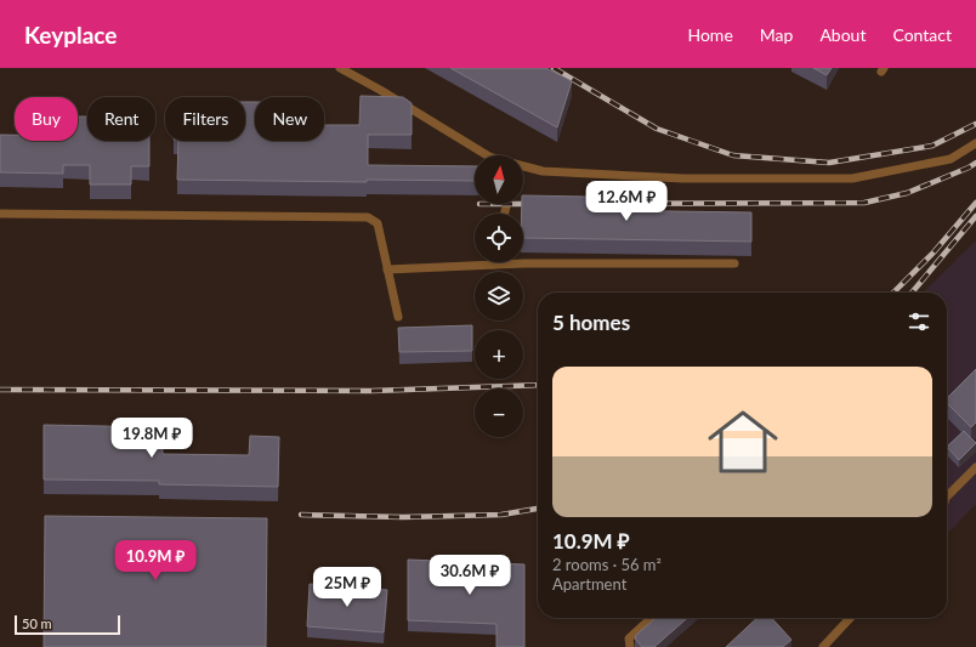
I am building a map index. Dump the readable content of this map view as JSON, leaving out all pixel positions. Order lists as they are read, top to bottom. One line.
{"scale_bar":"50 m","north":"top","page":{"header":"Keyplace","nav":["Home","Map","About","Contact"],"chip":["Buy","Rent","Filters","New"],"map_buttons":["+","−"],"price":["12.6M ₽","19.8M ₽","10.9M ₽","30.6M ₽","25M ₽"],"heading":"5 homes","list":[{"name":"10.9M ₽","note":"2 rooms · 56 m² · Apartment"}],"scale":"50 m"}}
